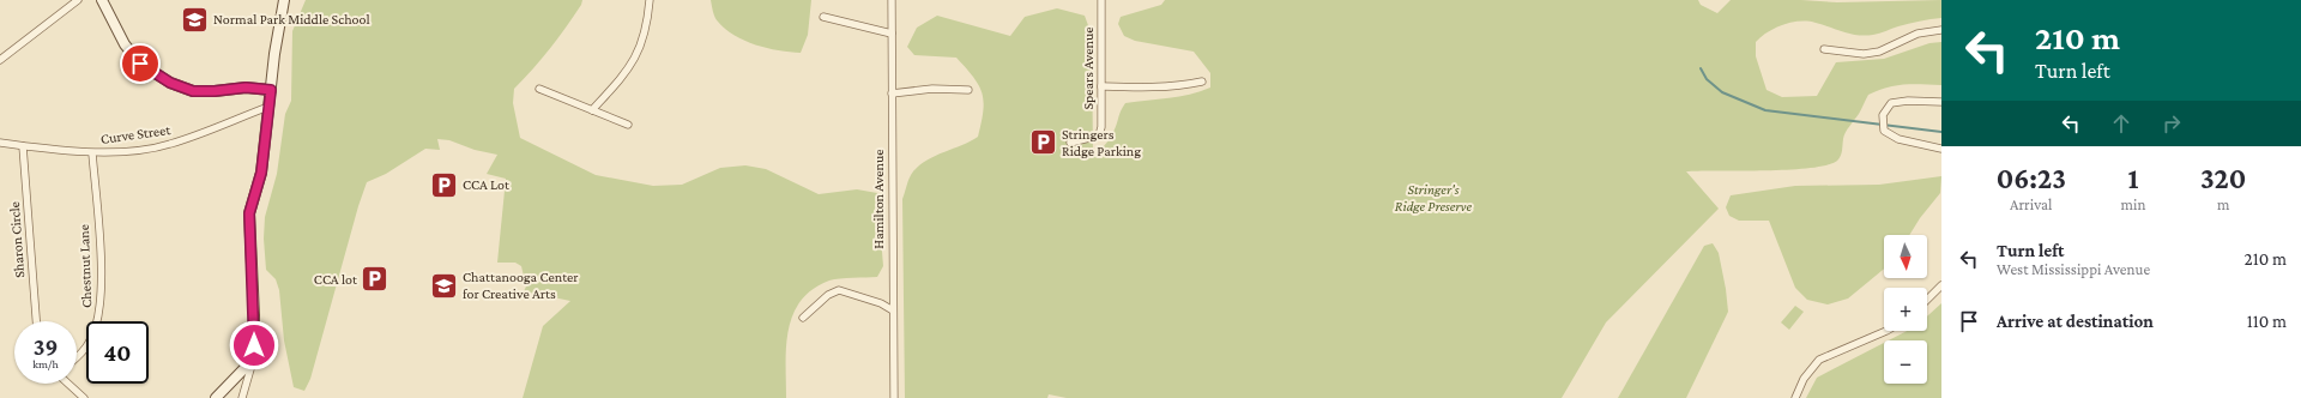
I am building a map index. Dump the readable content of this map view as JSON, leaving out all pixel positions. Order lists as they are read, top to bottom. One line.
{"streets":{"street":["Spears Avenue","Curve Street","Hamilton Avenue","Sharon Circle","Chestnut Lane"]},"crossings":[["Curve Street","Sharon Circle"],["Curve Street","Chestnut Lane"]],"parks":["Stringer's Ridge Preserve"],"places":{"school or university":["Normal Park Middle School","Chattanooga Center for Creative Arts"],"parking":["Stringers Ridge Parking","CCA Lot","CCA lot"]},"north":"bottom","page":{"turn":["210 m","Turn left"],"eta":["06:23","Arrival","1","min","320","m"],"list":[{"name":"Turn left","note":"West Mississippi Avenue","value":"210 m"},{"name":"Arrive at destination","value":"110 m"}],"map_buttons":["+","−"],"speed":"39 km/h","limit":"40"}}
